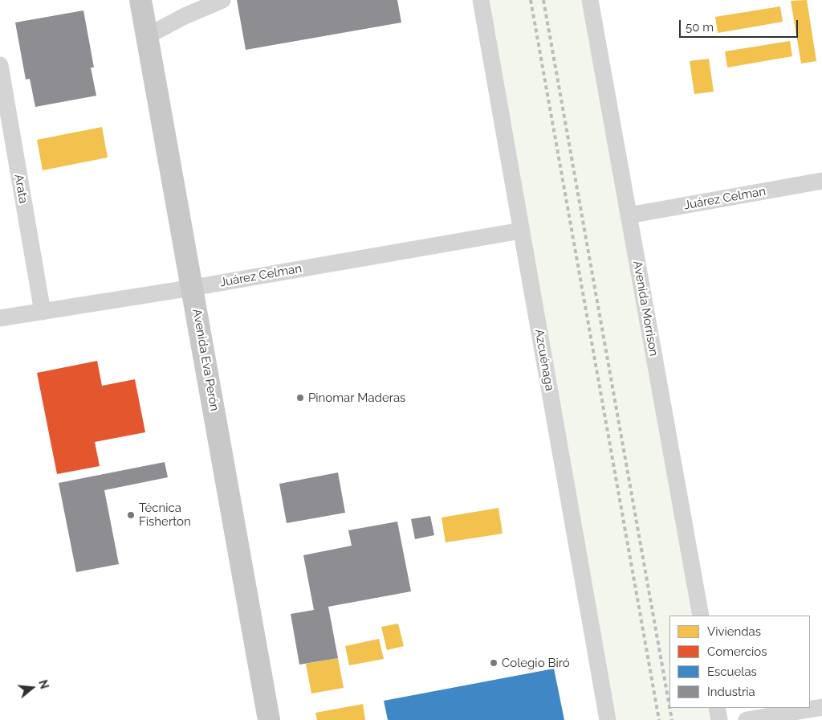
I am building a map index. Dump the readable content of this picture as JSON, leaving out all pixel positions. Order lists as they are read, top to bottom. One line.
{"streets":{"main road":["Avenida Eva Perón"],"street":["Arata","Juárez Celman","Avenida Morrison","Azcuénaga"]},"crossings":[["Arata","Juárez Celman"],["Juárez Celman","Avenida Morrison"],["Juárez Celman","Avenida Eva Perón"],["Juárez Celman","Azcuénaga"]],"places":["Pinomar Maderas","Técnica Fisherton","Colegio Biró"],"legend":["Viviendas","Comercios","Escuelas","Industria"],"scale_bar":"50 m","north":"right"}
